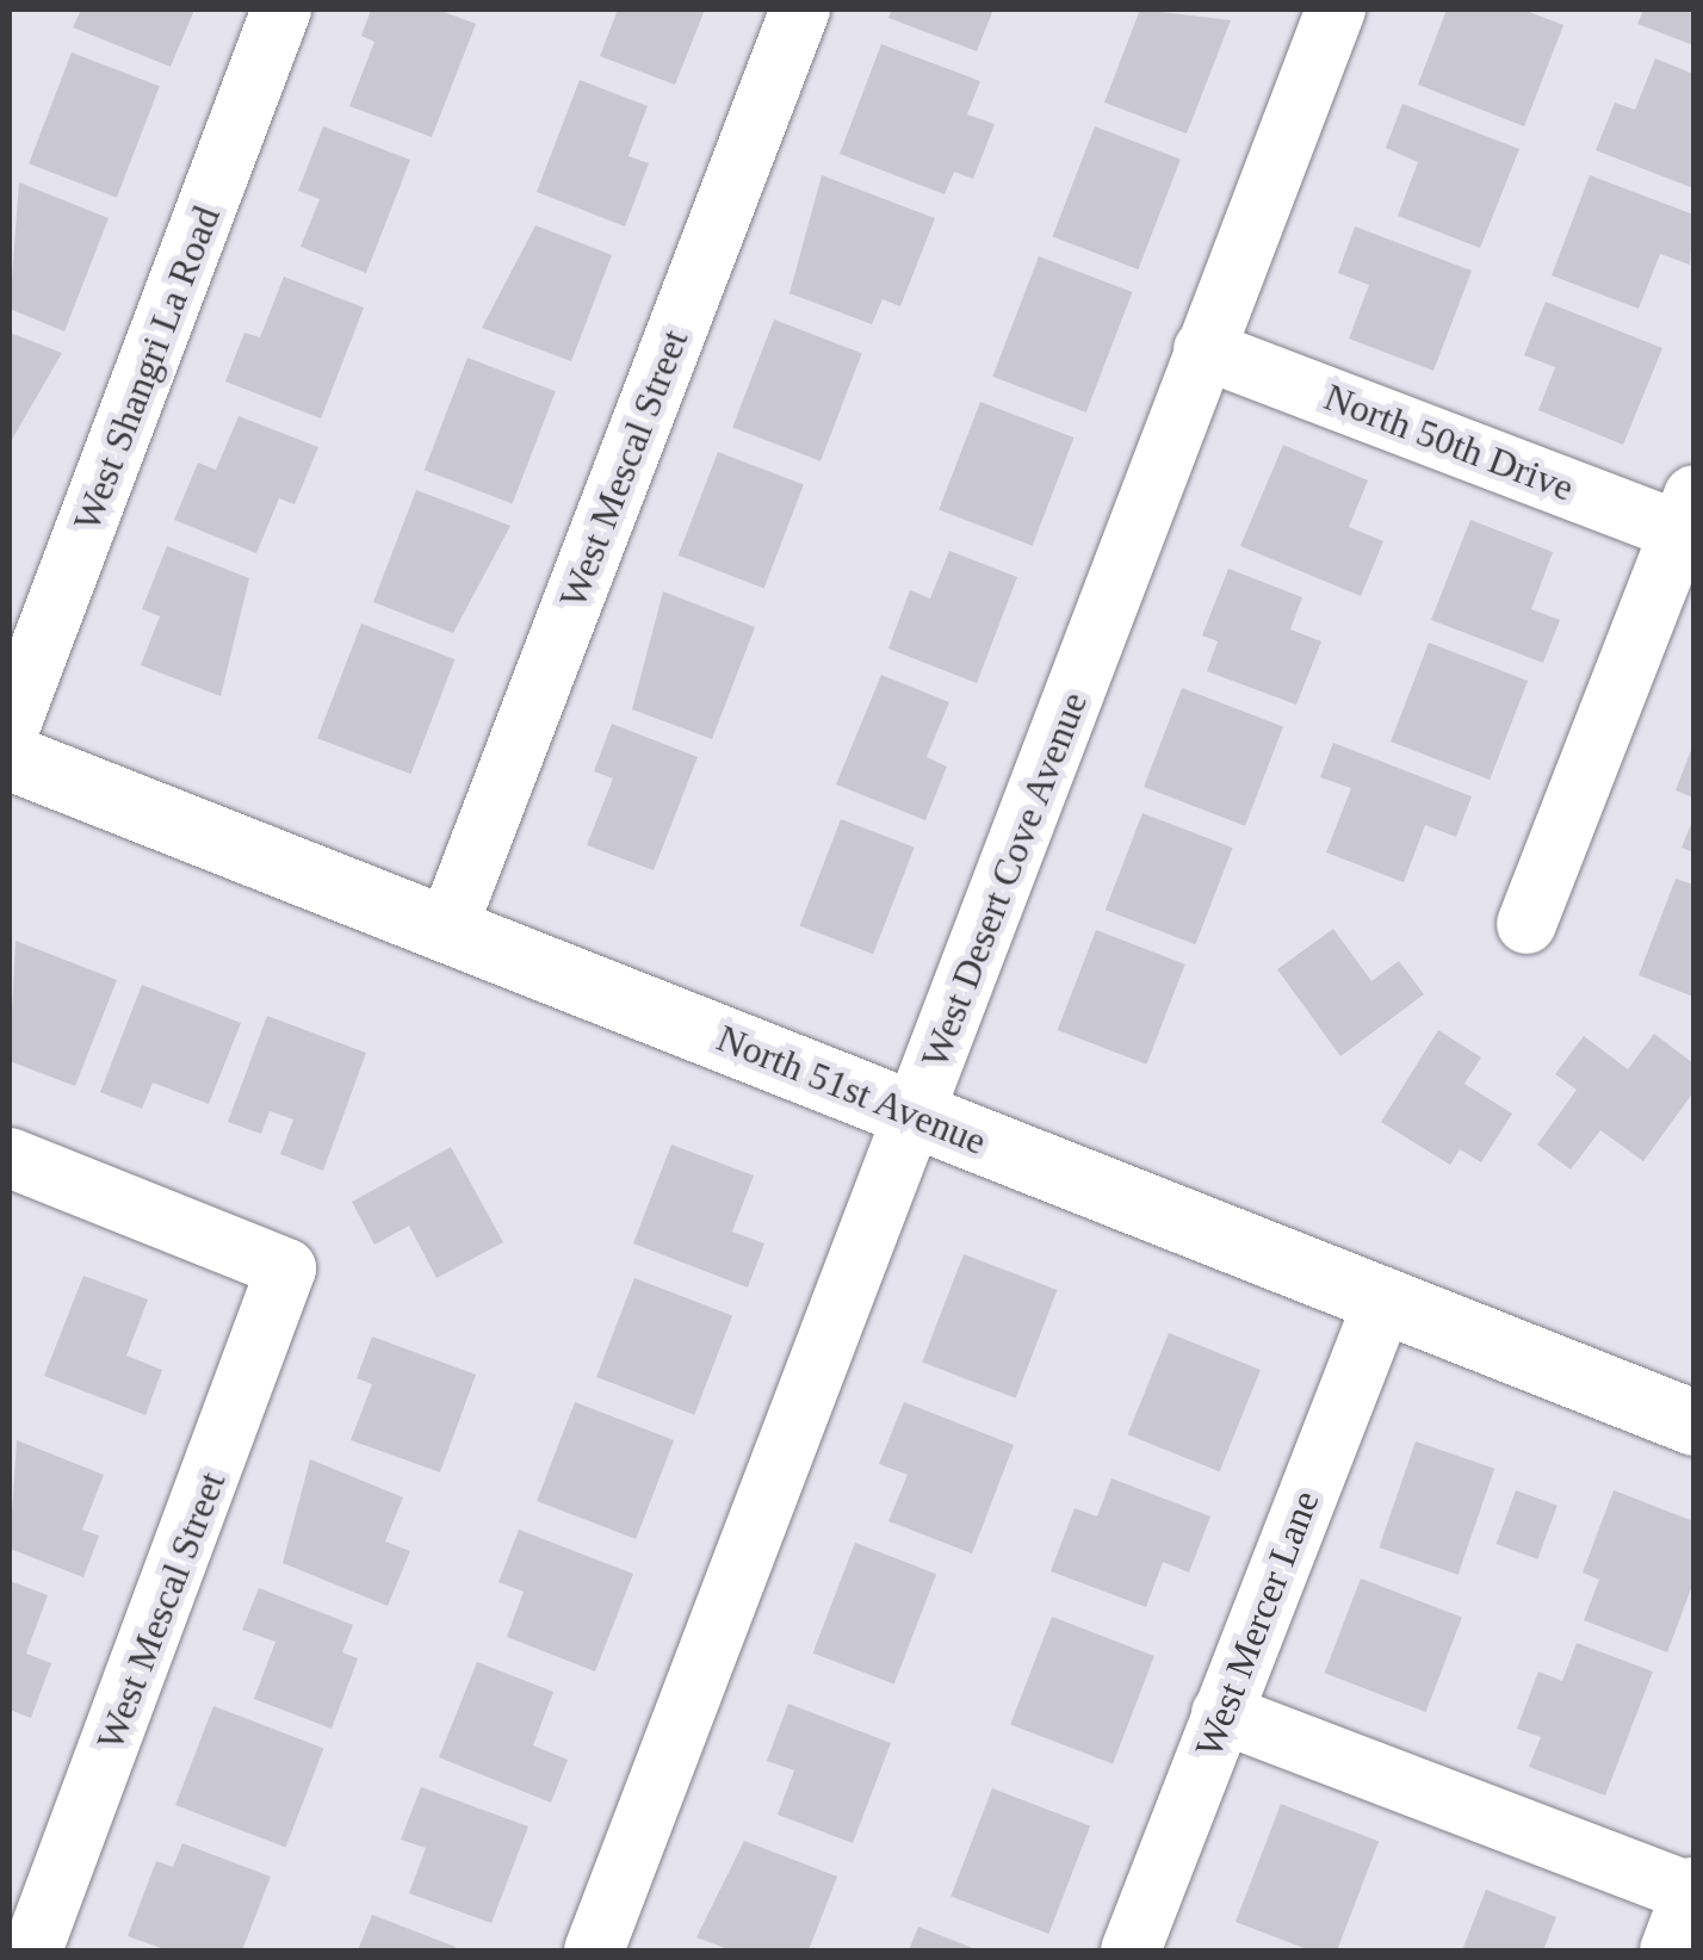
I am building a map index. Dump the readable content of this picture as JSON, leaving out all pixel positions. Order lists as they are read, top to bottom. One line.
{"streets":{"main road":["North 51st Avenue"],"street":["West Shangri La Road","North 50th Drive","West Mescal Street","West Desert Cove Avenue","West Mercer Lane"]},"crossings":[["North 50th Drive","West Desert Cove Avenue"],["West Mescal Street","North 51st Avenue"],["West Desert Cove Avenue","North 51st Avenue"],["North 51st Avenue","West Mercer Lane"]]}
